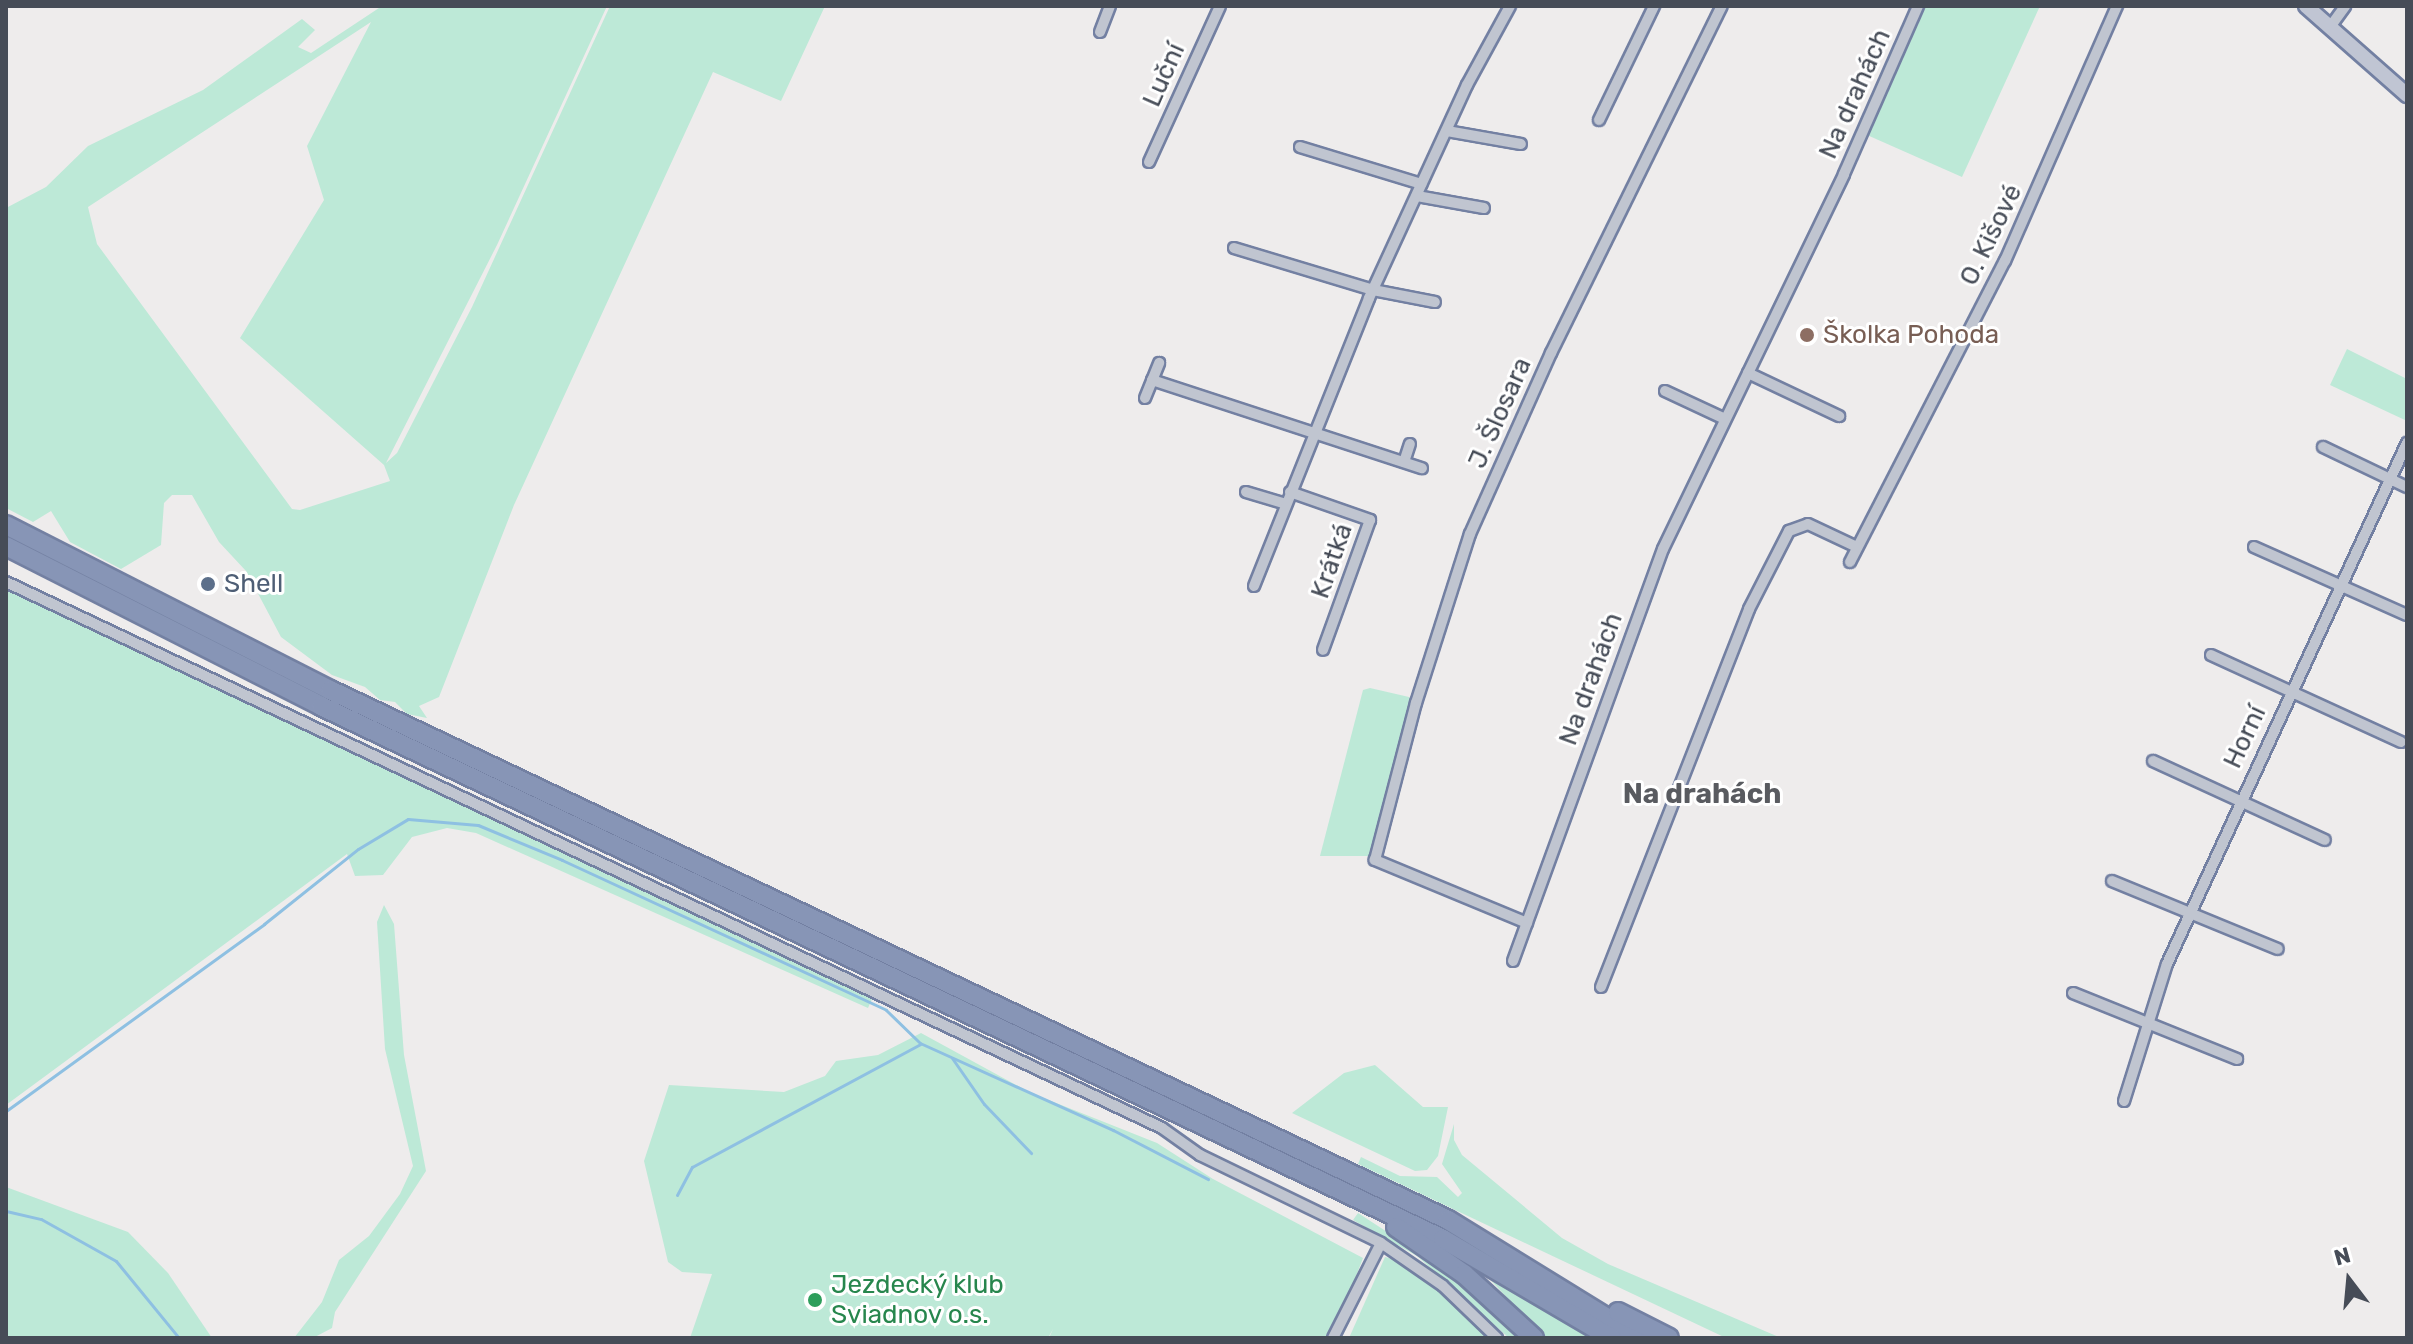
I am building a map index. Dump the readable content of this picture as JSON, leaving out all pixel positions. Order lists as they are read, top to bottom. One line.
{"streets":{"street":["Luční","Na drahách","O. Kišové","J. Šlosara","Krátká","Horní"]},"crossings":[["Na drahách","J. Šlosara"]],"districts":["Na drahách"],"places":["Školka Pohoda","Shell","Jezdecký klub Sviadnov o.s."],"north":"top"}
